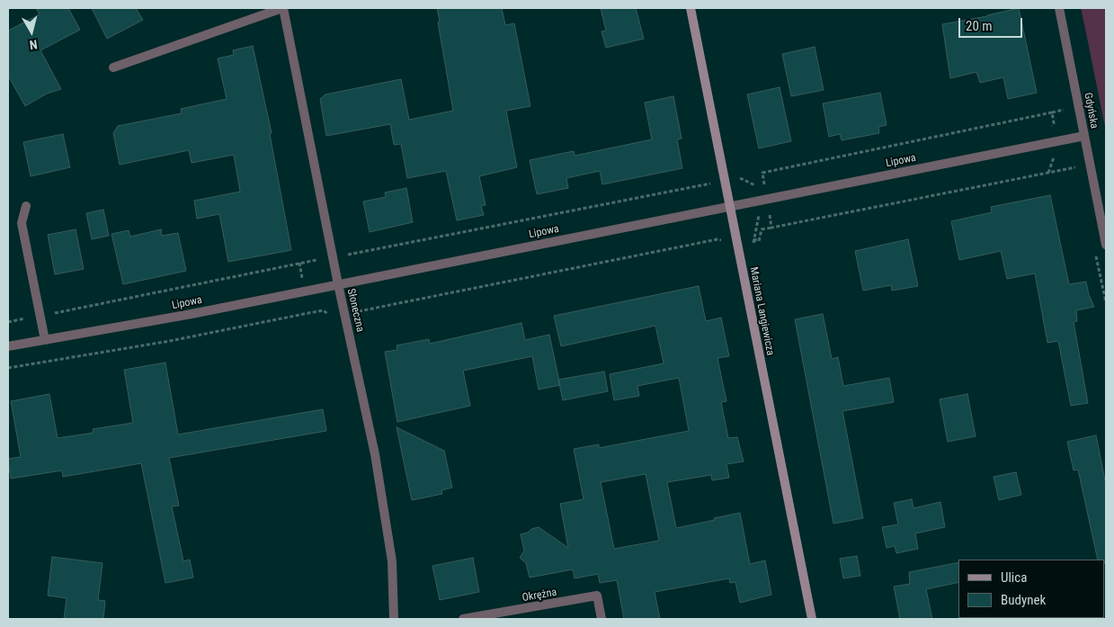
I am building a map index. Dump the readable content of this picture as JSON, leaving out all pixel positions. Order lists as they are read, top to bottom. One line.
{"streets":{"street":["Gdyńska","Lipowa","Słoneczna","Mariana Langiewicza","Okrężna"]},"crossings":[["Gdyńska","Lipowa"],["Lipowa","Słoneczna"],["Lipowa","Mariana Langiewicza"]],"legend":["Ulica","Budynek"],"scale_bar":"20 m","north":"bottom"}
